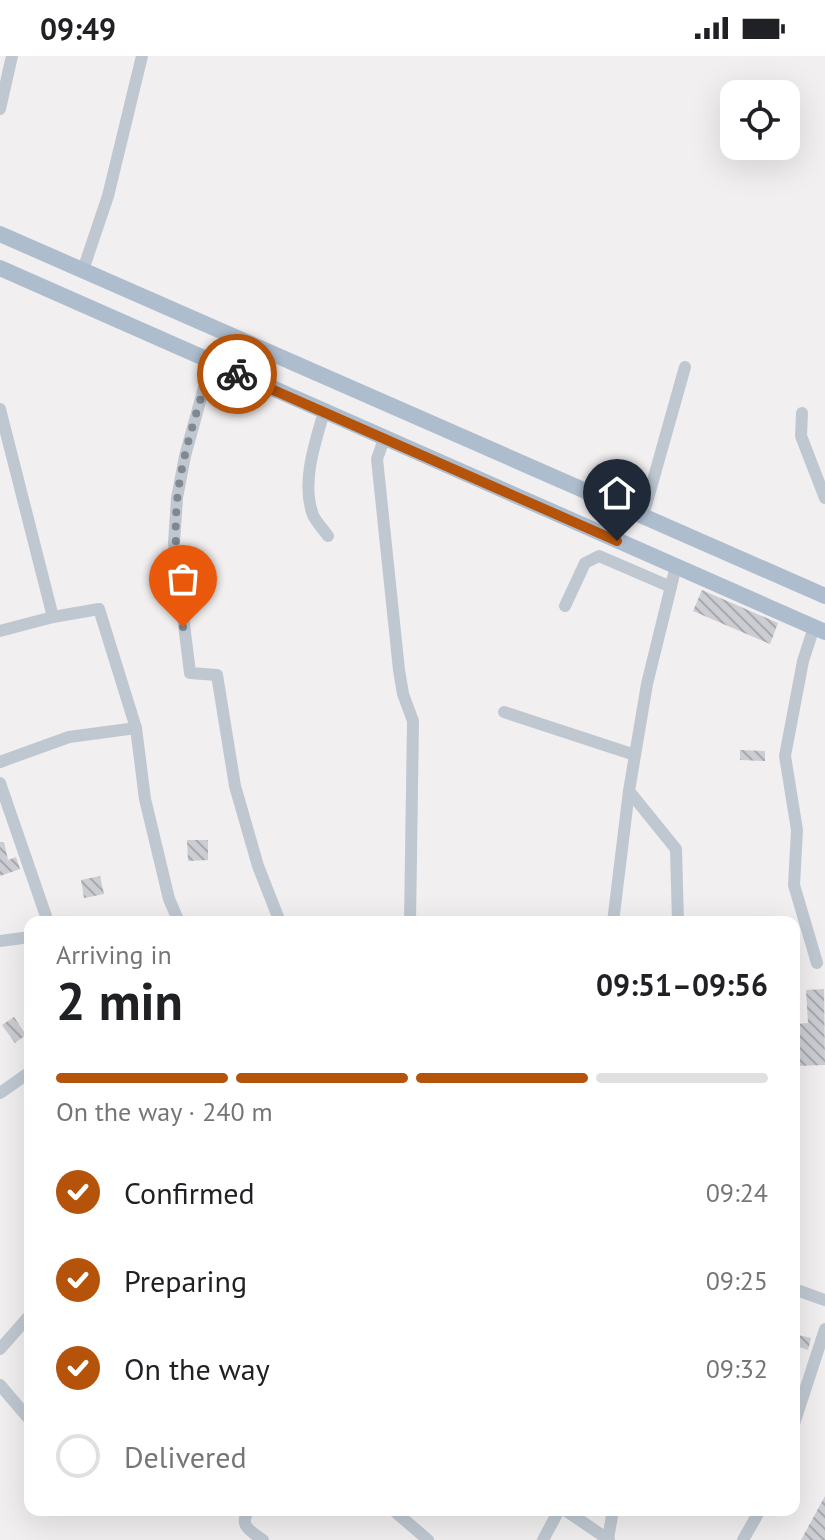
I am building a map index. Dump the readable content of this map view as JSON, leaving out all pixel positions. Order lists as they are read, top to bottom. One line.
{"page":{"status":"09:49","heading":["2 min","Arriving in","09:51–09:56"],"bar":"On the way · 240 m","list":[["Confirmed","09:24"],["Preparing","09:25"],["On the way","09:32"],"Delivered"]}}
